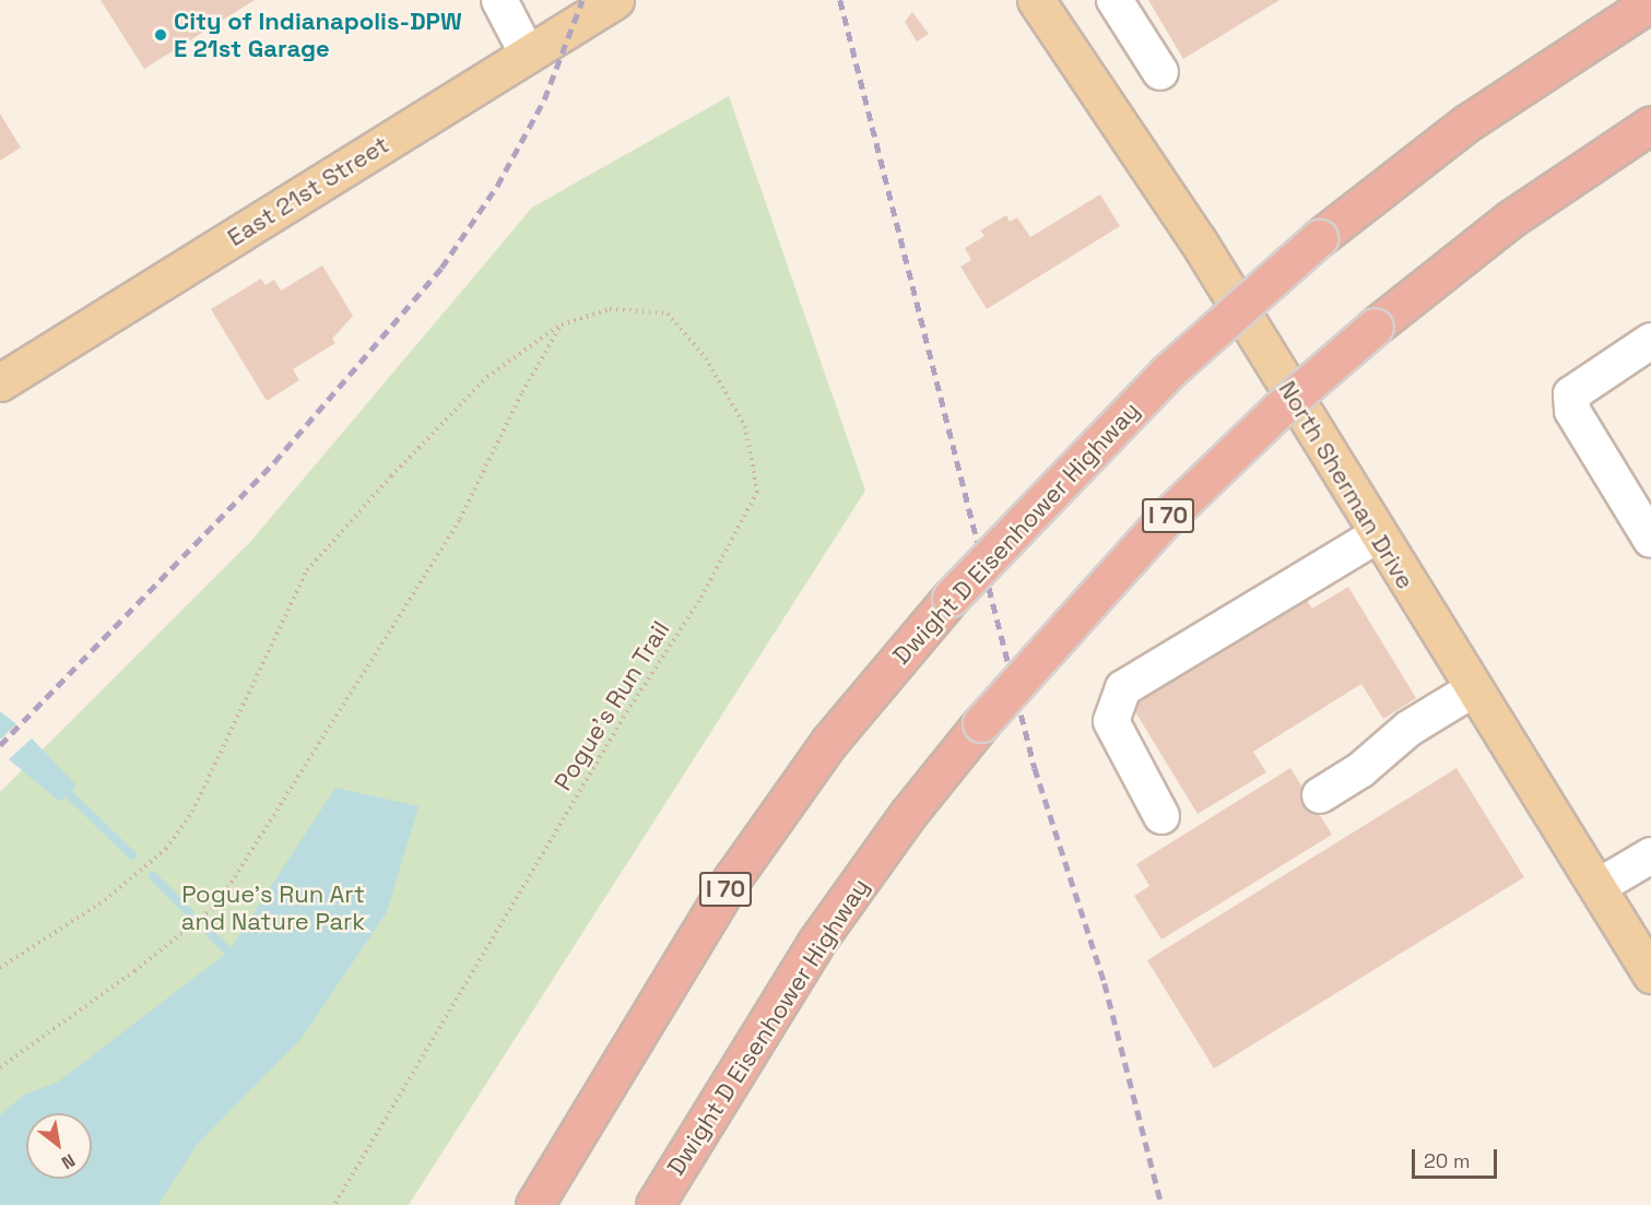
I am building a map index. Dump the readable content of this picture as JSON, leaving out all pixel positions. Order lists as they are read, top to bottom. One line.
{"streets":{"highway":["I 70","Dwight D Eisenhower Highway"],"main road":["East 21st Street","North Sherman Drive"],"path":["Pogue's Run Trail"]},"parks":["Pogue's Run Art and Nature Park"],"places":["City of Indianapolis-DPW E 21st Garage"],"scale_bar":"20 m","north":"bottom right"}
